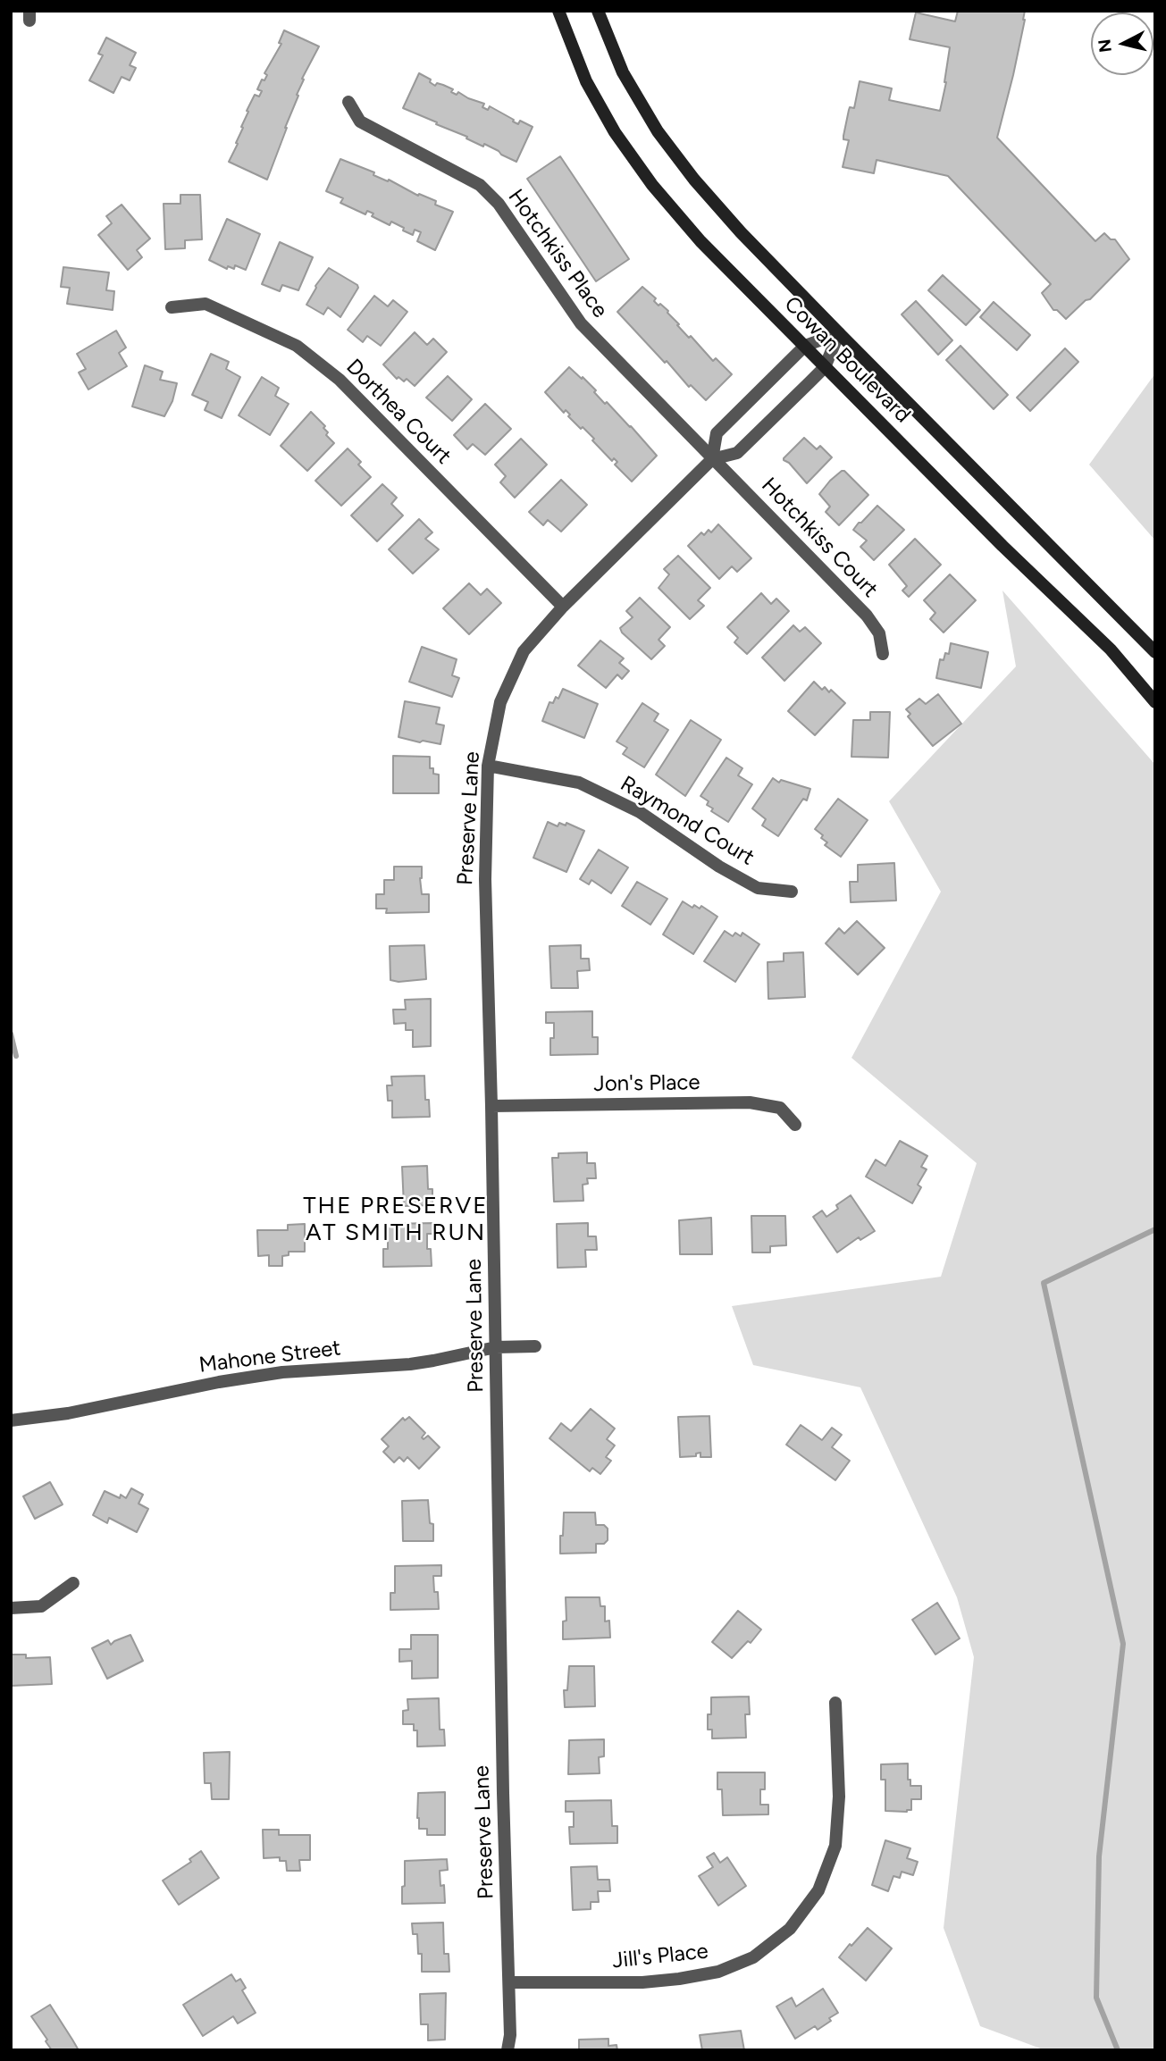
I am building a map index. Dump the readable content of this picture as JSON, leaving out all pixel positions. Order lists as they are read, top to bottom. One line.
{"streets":{"main road":["Cowan Boulevard"],"street":["Hotchkiss Place","Dorthea Court","Hotchkiss Court","Preserve Lane","Raymond Court","Jon's Place","Mahone Street","Jill's Place"]},"crossings":[["Hotchkiss Place","Hotchkiss Court"],["Hotchkiss Place","Preserve Lane"],["Cowan Boulevard","Preserve Lane"],["Dorthea Court","Preserve Lane"],["Hotchkiss Court","Preserve Lane"],["Preserve Lane","Raymond Court"],["Preserve Lane","Jon's Place"],["Preserve Lane","Mahone Street"],["Preserve Lane","Jill's Place"]],"districts":["THE PRESERVE AT SMITH RUN"],"north":"left"}
